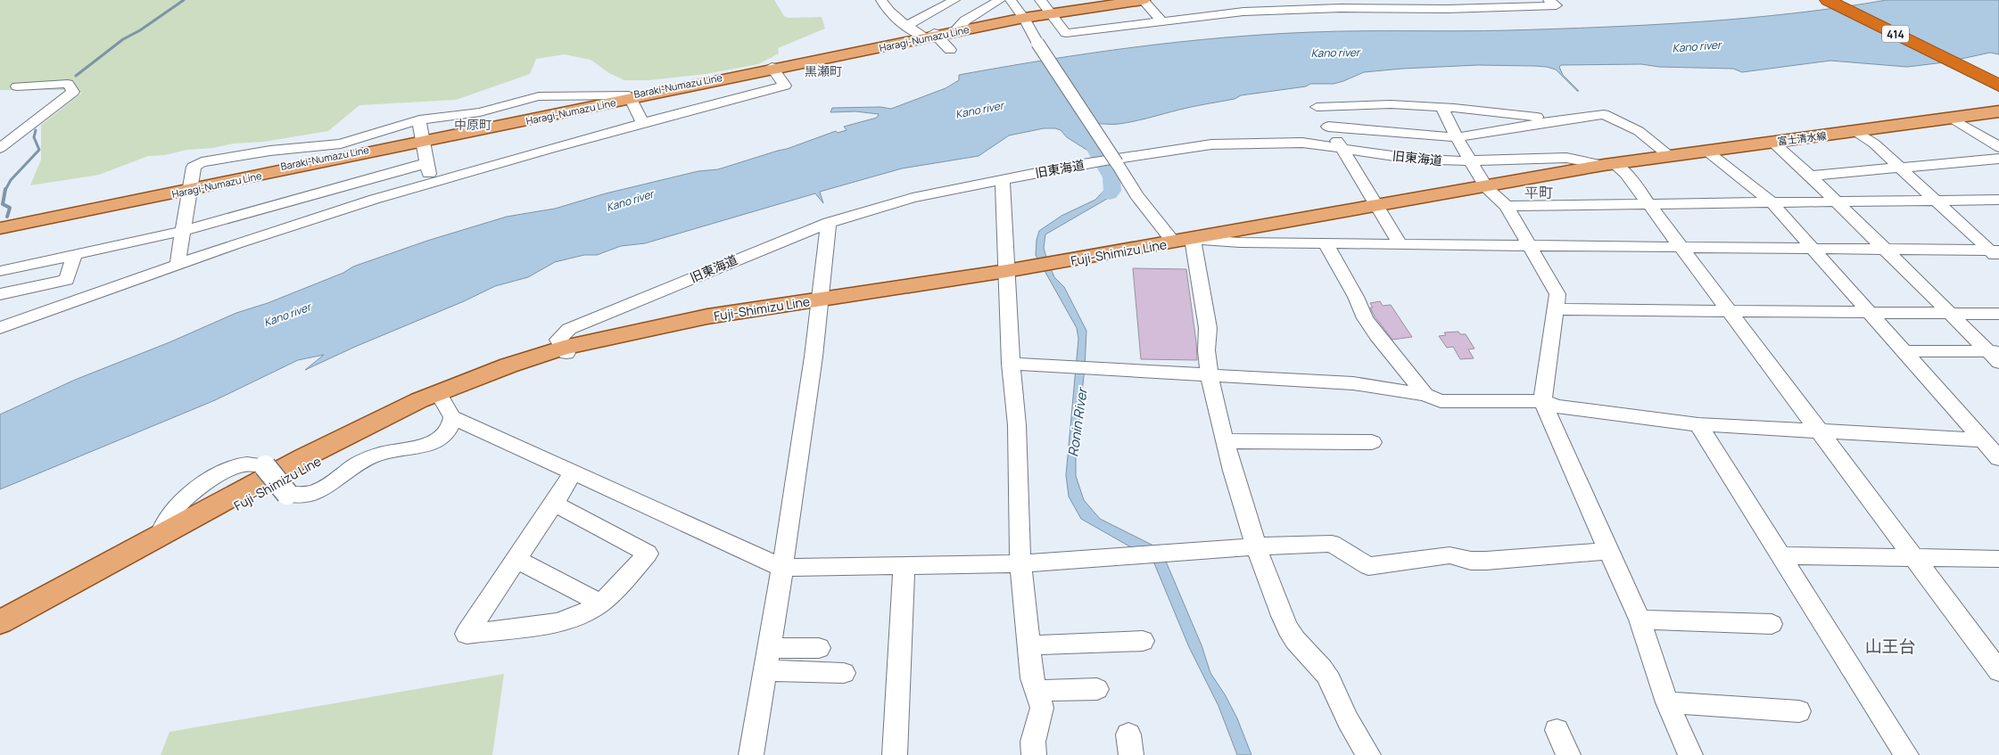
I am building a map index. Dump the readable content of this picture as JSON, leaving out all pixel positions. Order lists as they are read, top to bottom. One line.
{"streets":{"highway":["414"],"main road":["Haragi-Numazu Line","富士清水線","Fuji-Shimizu Line"],"street":["旧東海道"]},"crossings":[["富士清水線","旧東海道"],["富士清水線","Fuji-Shimizu Line"],["旧東海道","Fuji-Shimizu Line"]],"districts":["黒瀬町","中原町","平町","山王台"],"water":["Kano river","Ronin River"]}
